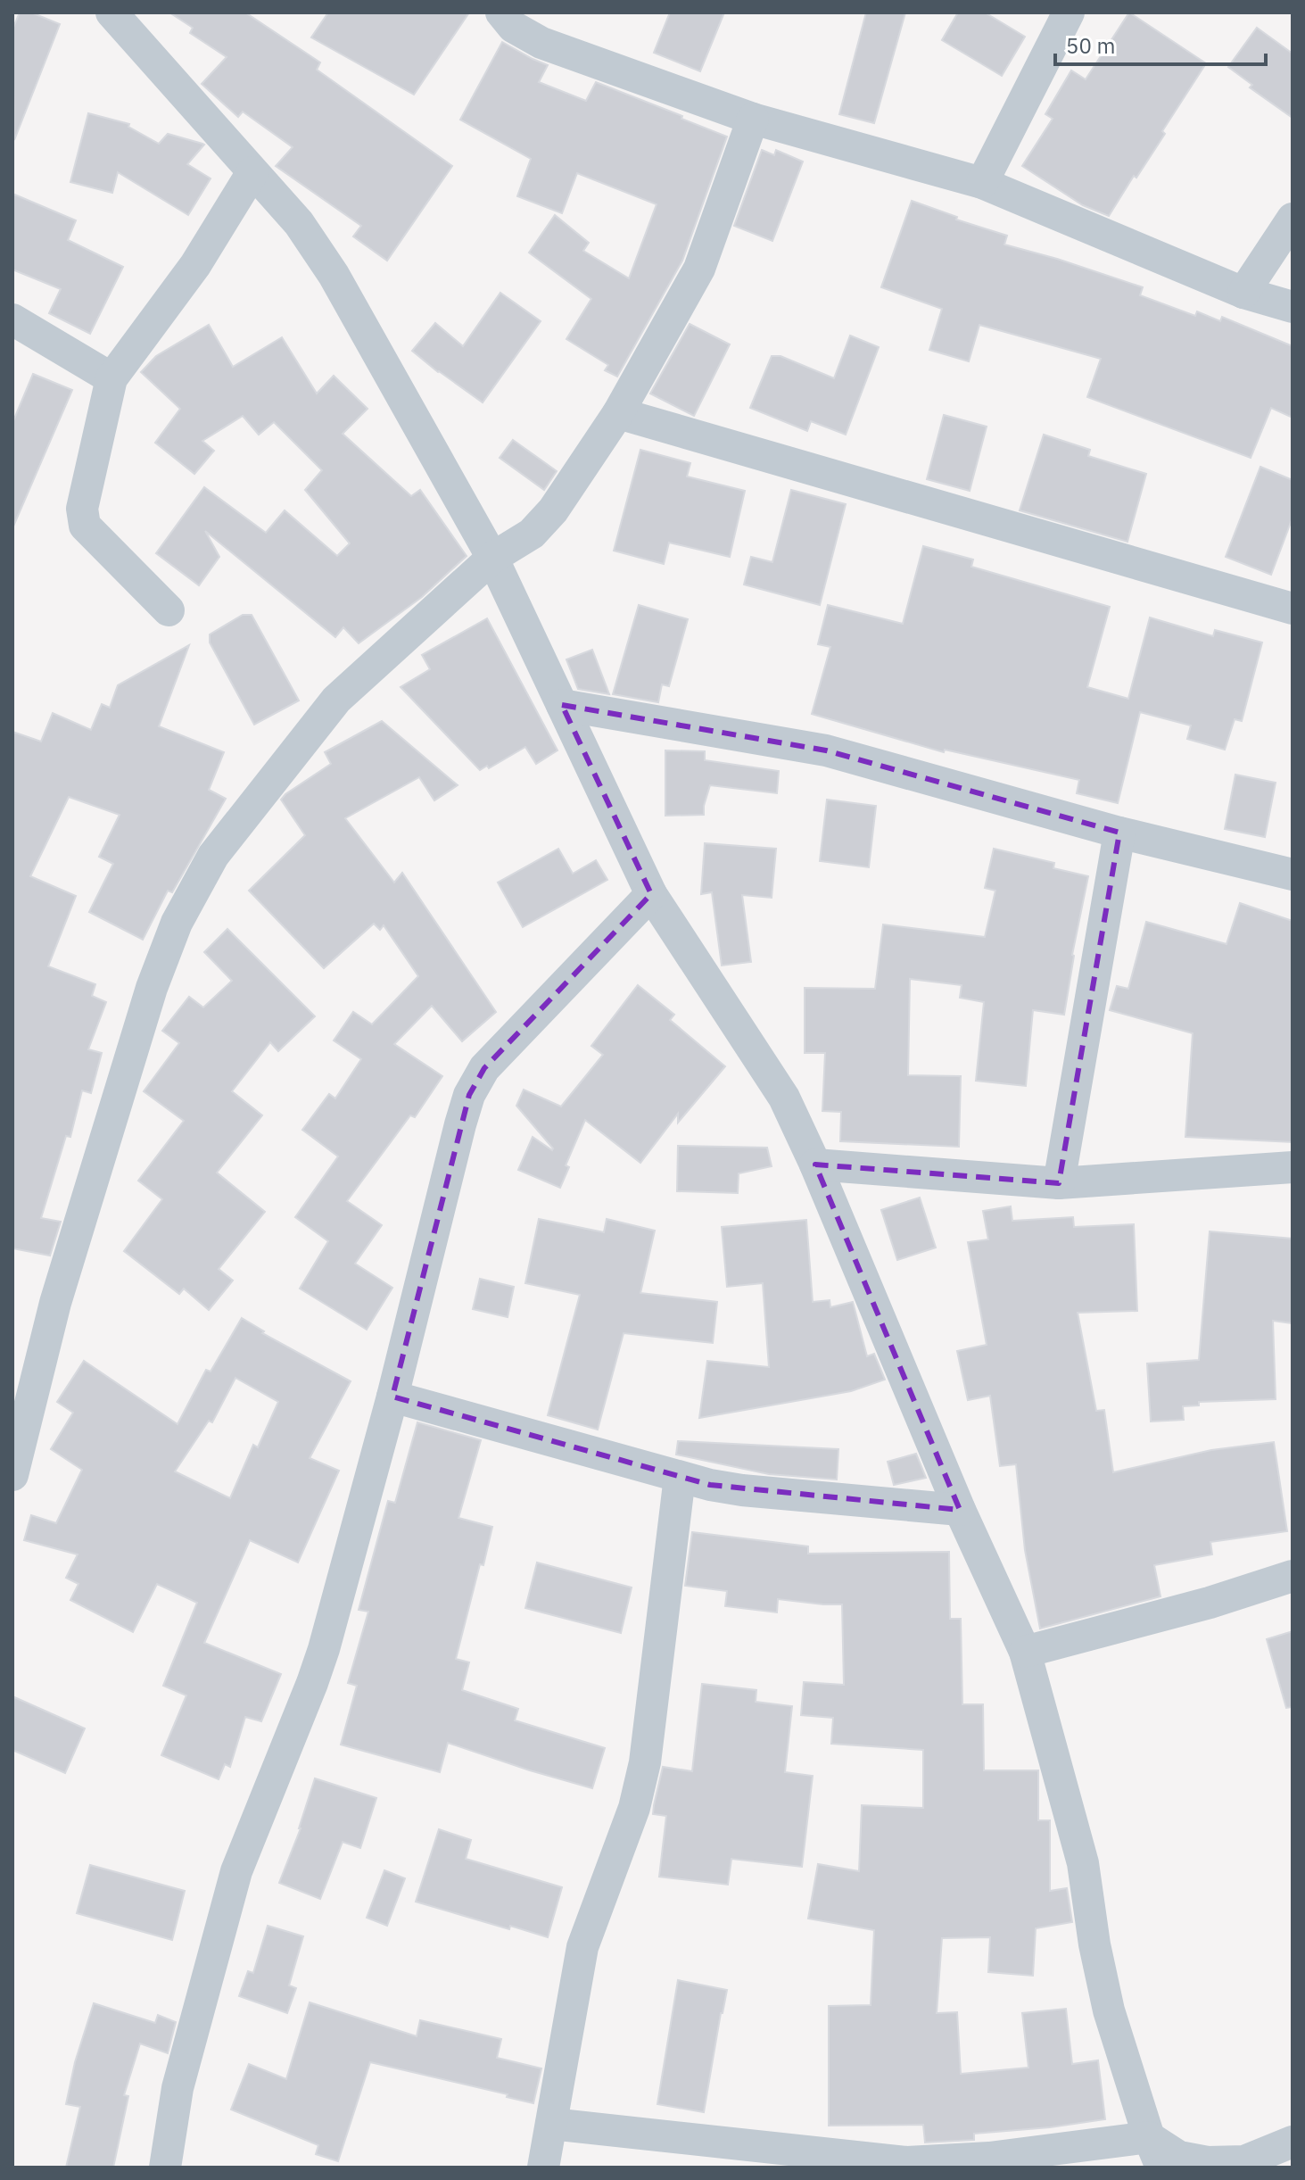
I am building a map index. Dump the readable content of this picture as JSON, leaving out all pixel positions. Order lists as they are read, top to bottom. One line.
{"scale_bar":"50 m"}
